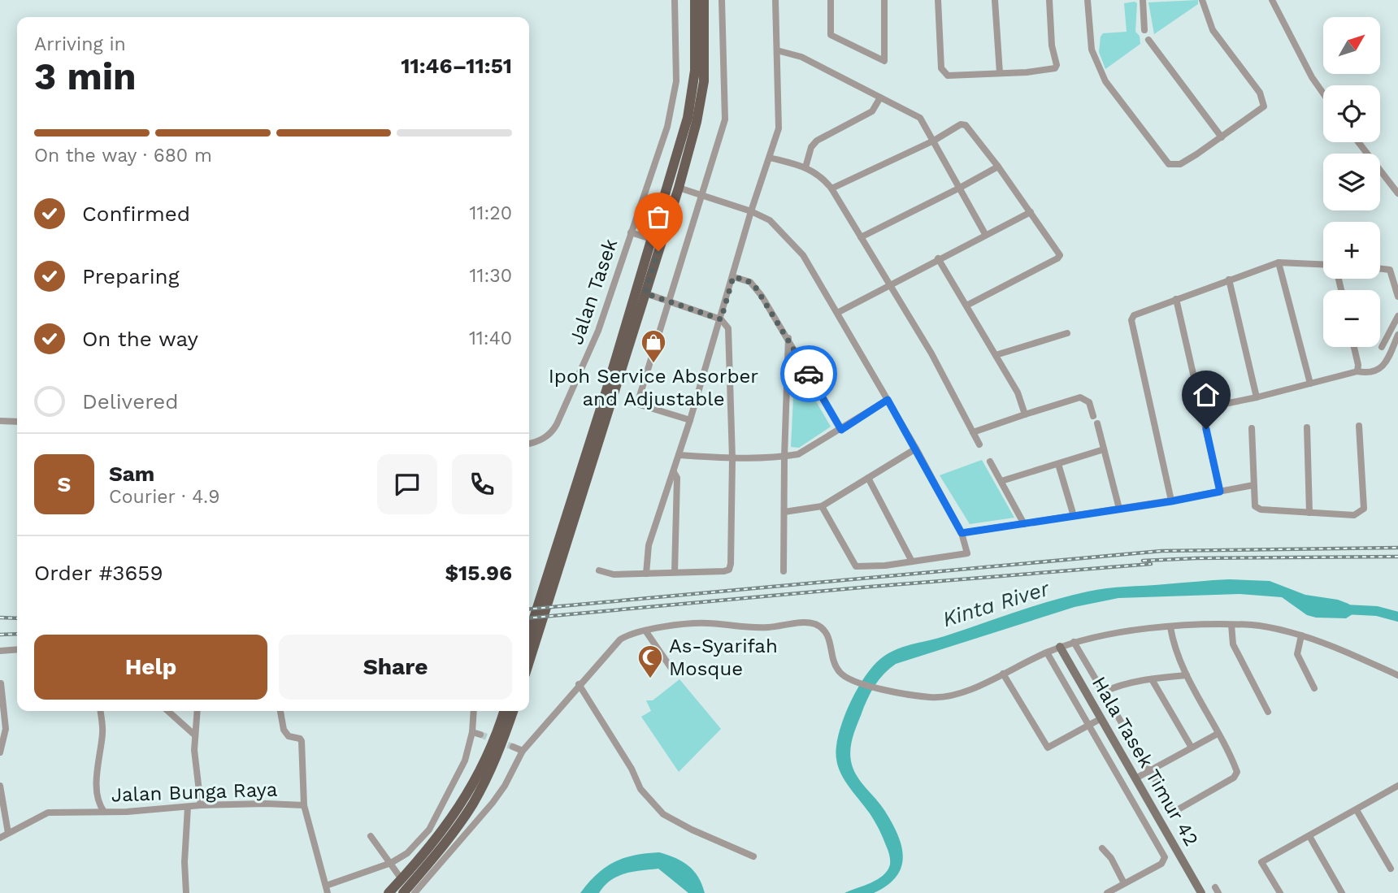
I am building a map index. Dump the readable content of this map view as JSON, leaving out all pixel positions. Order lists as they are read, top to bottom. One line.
{"streets":{"street":["Jalan Tasek","Hala Tasek Timur 42","Jalan Bunga Raya"]},"water":["Kinta River"],"places":{"shop":["Ipoh Service Absorber and Adjustable"],"mosque":["As-Syarifah Mosque"]},"north":"top right","page":{"map_buttons":["+","−"],"heading":["3 min","Arriving in","11:46–11:51"],"panel":["Sam","Courier · 4.9","Order #3659","$15.96"],"bar":"On the way · 680 m","list":[["Confirmed","11:20"],["Preparing","11:30"],["On the way","11:40"],"Delivered"],"round":"S","buttons":["Help","Share"]}}
